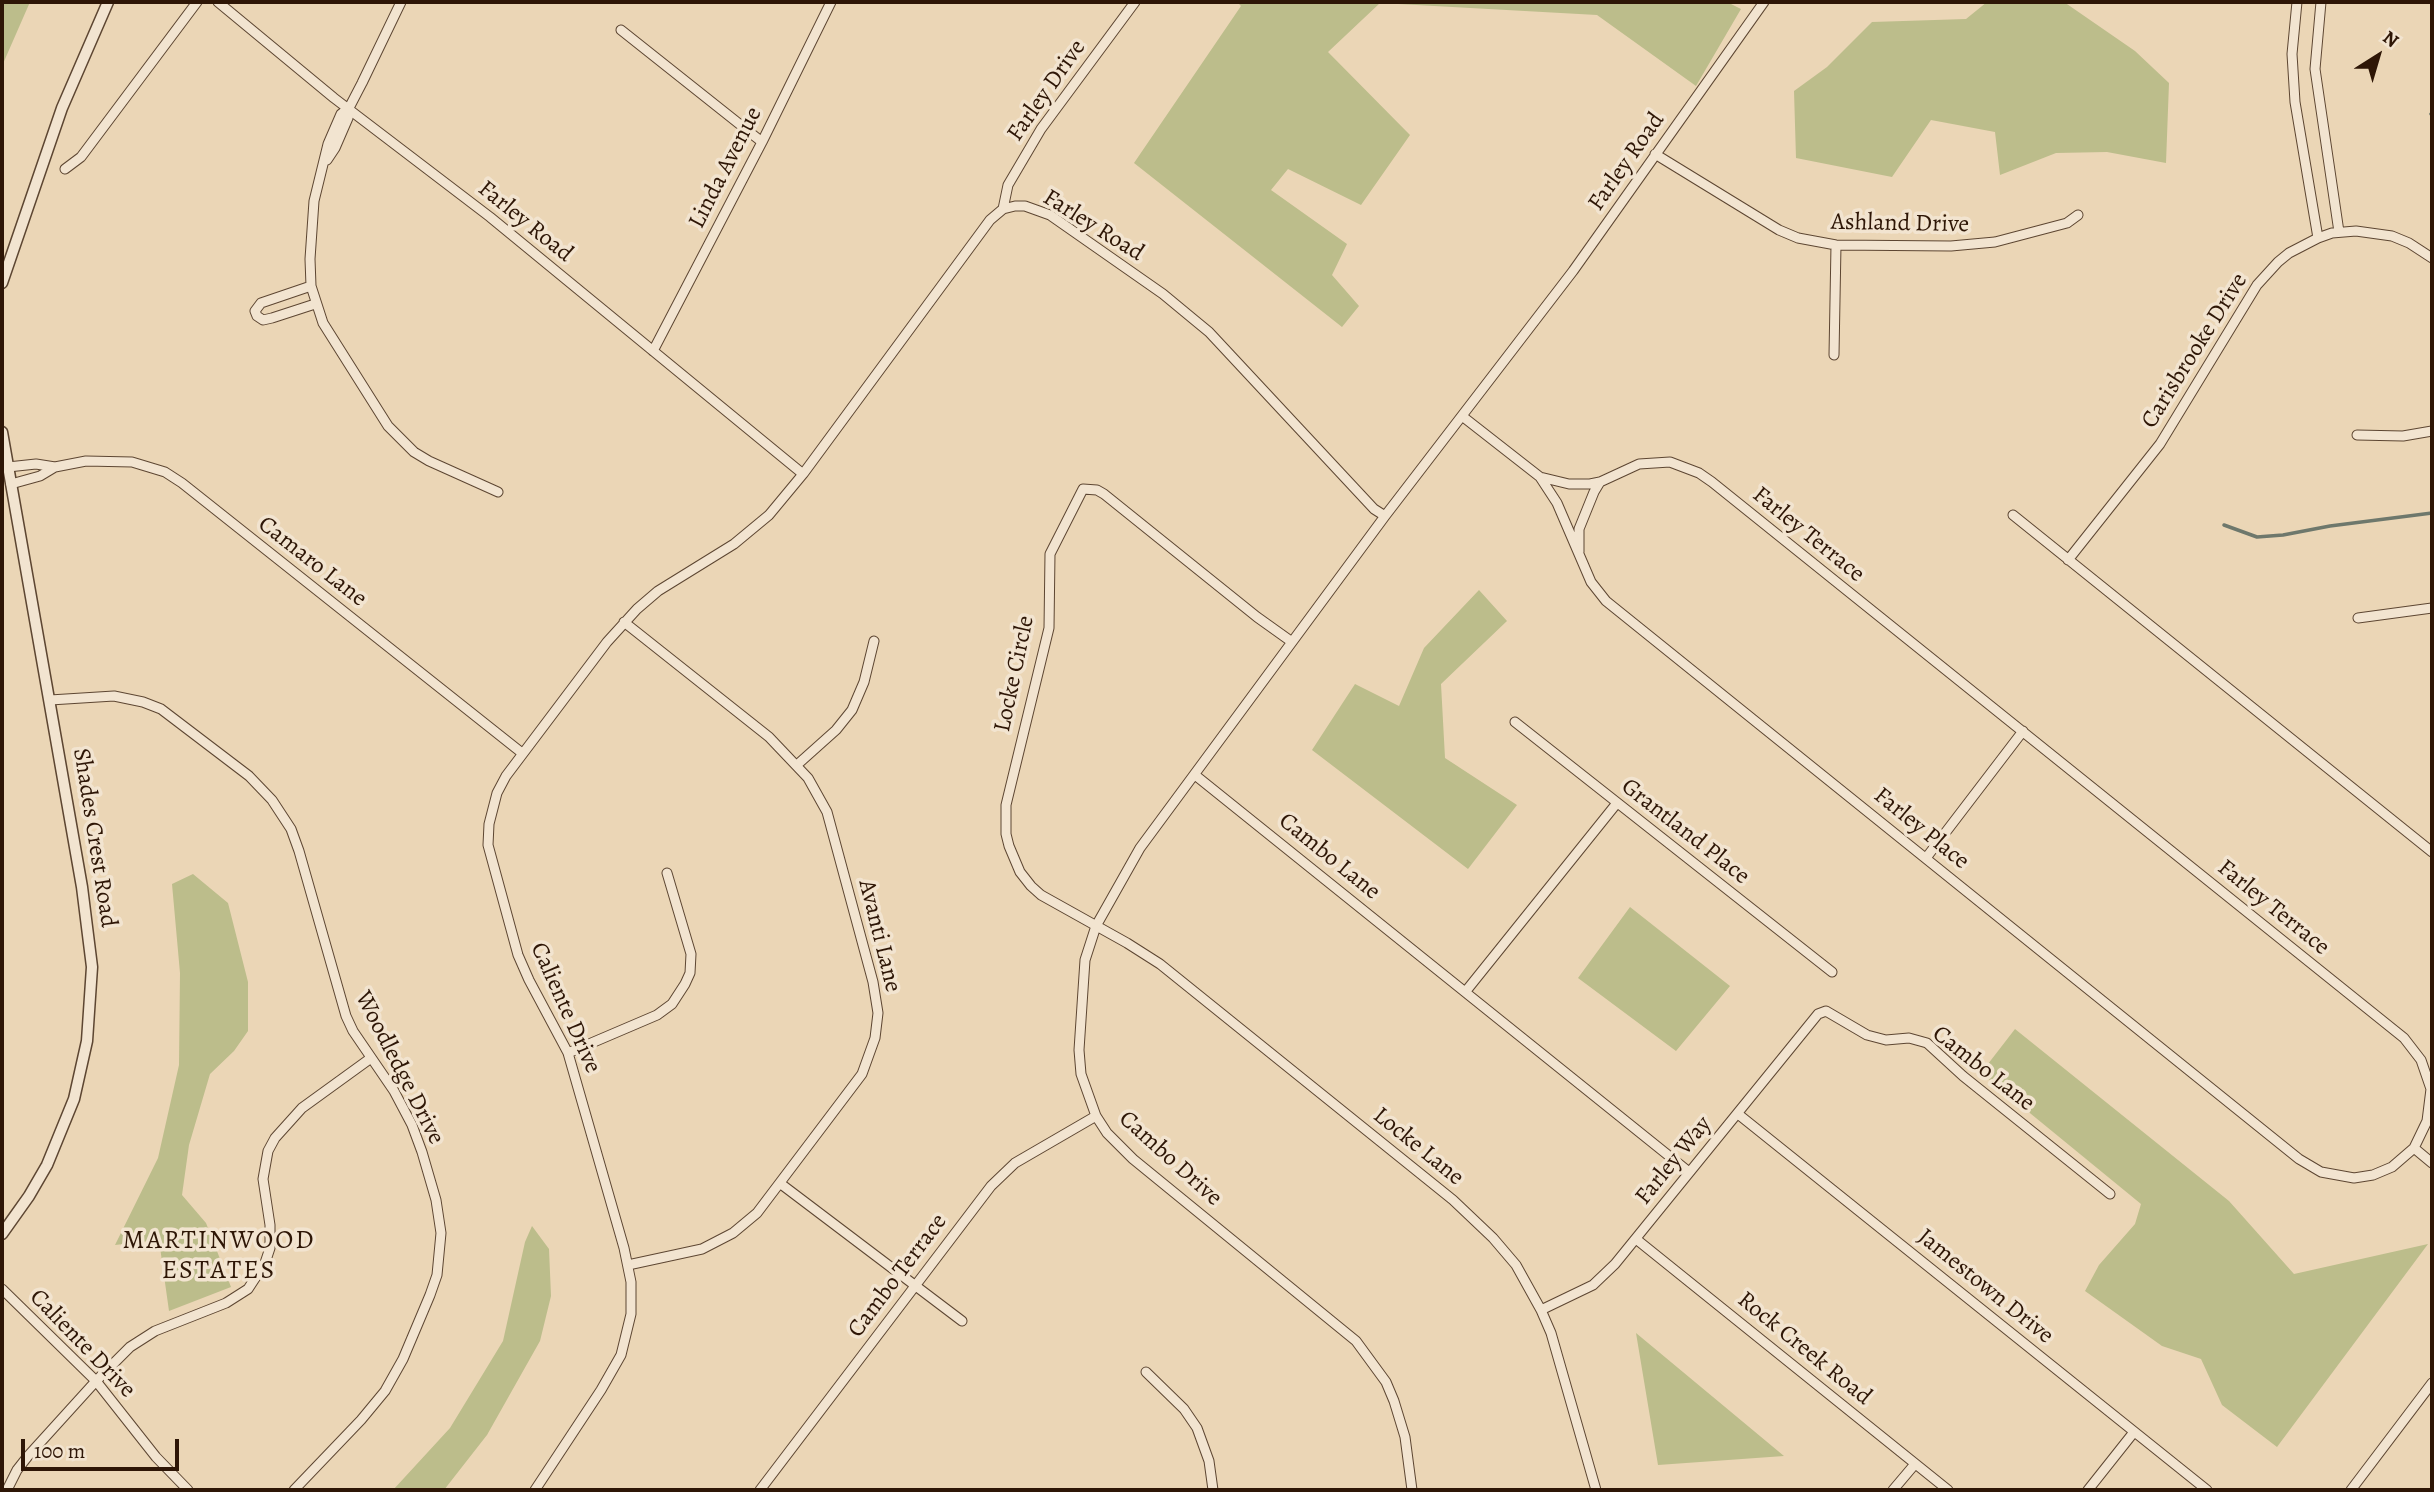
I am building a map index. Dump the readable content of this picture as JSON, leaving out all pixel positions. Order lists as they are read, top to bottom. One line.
{"streets":{"street":["Farley Drive","Farley Road","Linda Avenue","Ashland Drive","Carisbrooke Drive","Farley Terrace","Camaro Lane","Locke Circle","Farley Place","Grantland Place","Shades Crest Road","Cambo Lane","Avanti Lane","Caliente Drive","Woodledge Drive","Locke Lane","Cambo Drive","Farley Way","Cambo Terrace","Jamestown Drive","Rock Creek Road"]},"crossings":[["Farley Drive","Farley Road"],["Farley Road","Linda Avenue"],["Farley Road","Ashland Drive"],["Farley Road","Farley Place"],["Farley Road","Caliente Drive"],["Farley Terrace","Farley Place"],["Camaro Lane","Shades Crest Road"],["Camaro Lane","Caliente Drive"],["Locke Circle","Locke Lane"],["Locke Circle","Cambo Drive"],["Shades Crest Road","Woodledge Drive"],["Cambo Lane","Cambo Drive"],["Cambo Lane","Farley Way"],["Avanti Lane","Caliente Drive"],["Locke Lane","Cambo Drive"],["Locke Lane","Farley Way"],["Cambo Drive","Cambo Terrace"],["Farley Way","Jamestown Drive"],["Farley Way","Rock Creek Road"]],"districts":["MARTINWOOD ESTATES"],"scale_bar":"100 m","north":"top right"}
